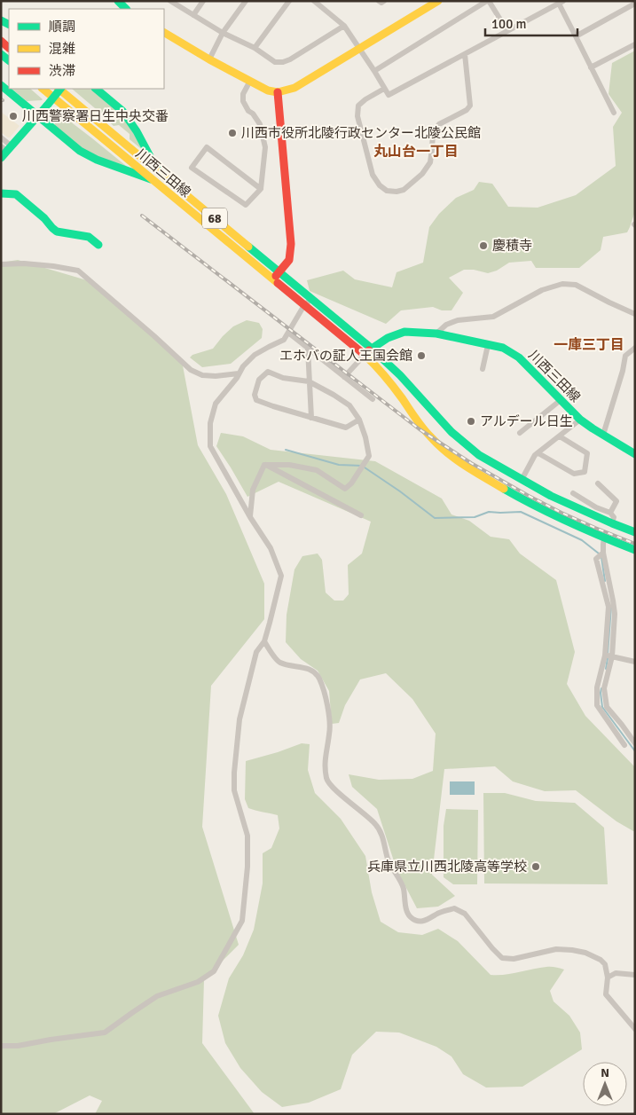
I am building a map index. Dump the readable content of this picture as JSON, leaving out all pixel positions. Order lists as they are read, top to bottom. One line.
{"streets":{"street":["川西三田線","68"]},"districts":["丸山台一丁目","一庫三丁目"],"places":["川西警察署日生中央交番","川西市役所北陵行政センター北陵公民館","慶積寺","エホバの証人王国会館","アルデール日生","兵庫県立川西北陵高等学校"],"legend":["順調","混雑","渋滞"],"scale_bar":"100 m","north":"top"}
